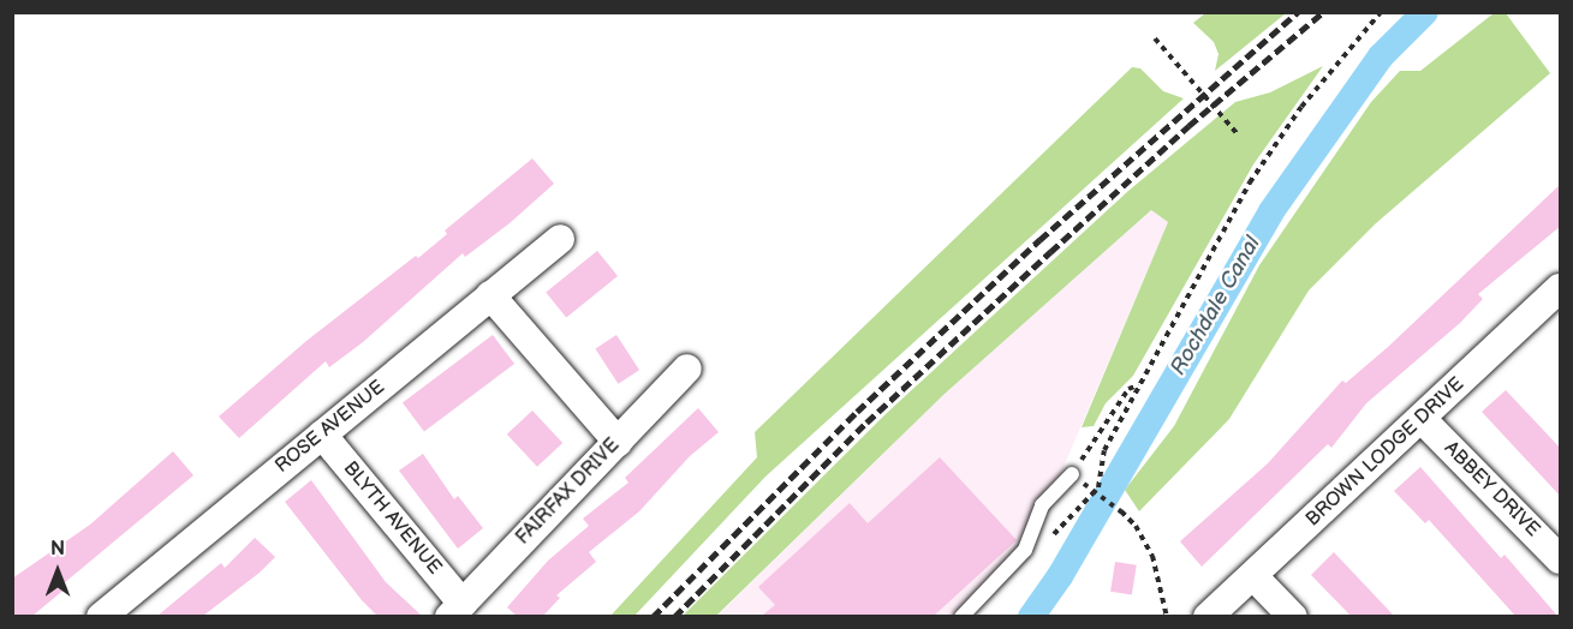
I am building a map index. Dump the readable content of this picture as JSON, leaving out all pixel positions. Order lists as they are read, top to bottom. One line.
{"streets":{"street":["ROSE AVENUE","BROWN LODGE DRIVE","ABBEY DRIVE","FAIRFAX DRIVE","BLYTH AVENUE"]},"crossings":[["ROSE AVENUE","BLYTH AVENUE"],["BROWN LODGE DRIVE","ABBEY DRIVE"],["FAIRFAX DRIVE","BLYTH AVENUE"]],"water":["Rochdale Canal"],"north":"top"}
